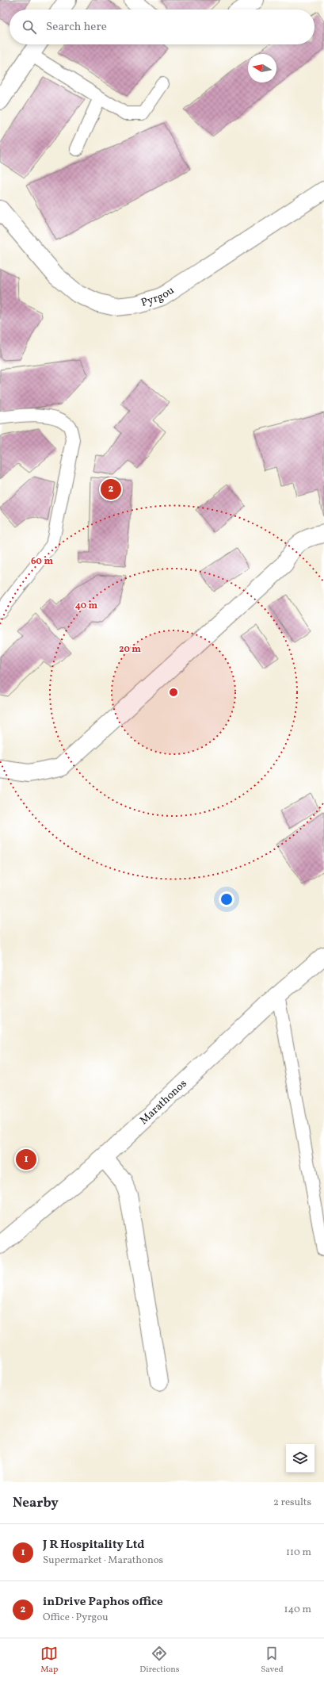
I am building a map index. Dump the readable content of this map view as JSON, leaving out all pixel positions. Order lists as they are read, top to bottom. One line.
{"streets":{"street":["Pyrgou","Marathonos"]},"north":"left","page":{"search":"Search here","pins":["2","1"],"heading":["Nearby","2 results"],"list":[{"mark":"1","name":"J R Hospitality Ltd","note":"Supermarket · Marathonos","value":"110 m"},{"mark":"2","name":"inDrive Paphos office","note":"Office · Pyrgou","value":"140 m"}],"nav":["Map","Directions","Saved"]},"rings":["60 m","40 m","20 m"]}
